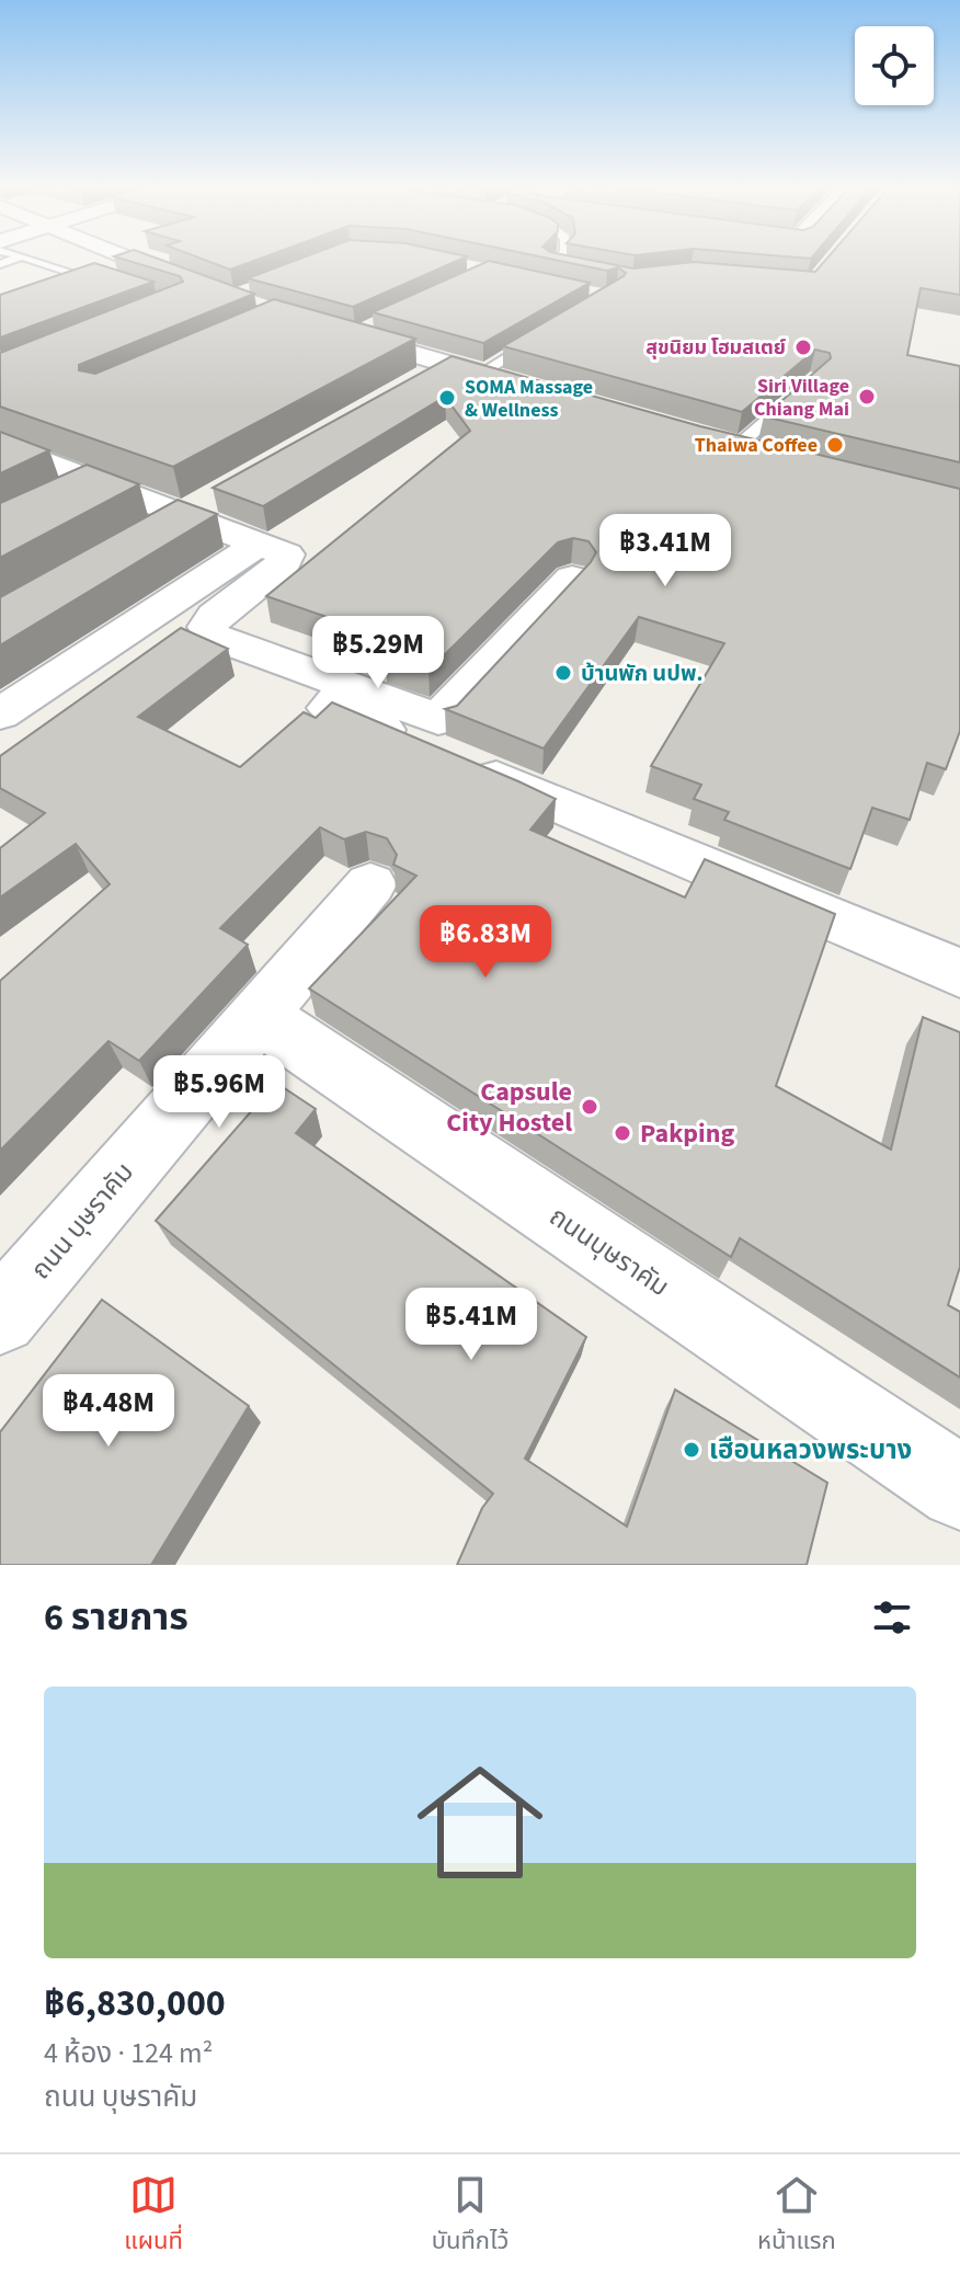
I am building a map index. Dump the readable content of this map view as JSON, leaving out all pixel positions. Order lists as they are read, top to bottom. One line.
{"streets":{"street":["ถนน บุษราคัม","ถนนบุษราคัม"]},"crossings":[["ถนน บุษราคัม","ถนนบุษราคัม"]],"places":["สุขนิยม โฮมสเตย์","Siri Village Chiang Mai","SOMA Massage & Wellness","Thaiwa Coffee","บ้านพัก นปพ.","Capsule City Hostel","Pakping","เฮือนหลวงพระบาง"],"page":{"price":["฿3.41M","฿5.29M","฿6.83M","฿5.96M","฿5.41M","฿4.48M"],"heading":"6 รายการ","list":[{"name":"฿6,830,000","note":"4 ห้อง · 124 m² · ถนน บุษราคัม"}],"tabs":["แผนที่","บันทึกไว้","หน้าแรก"]}}
